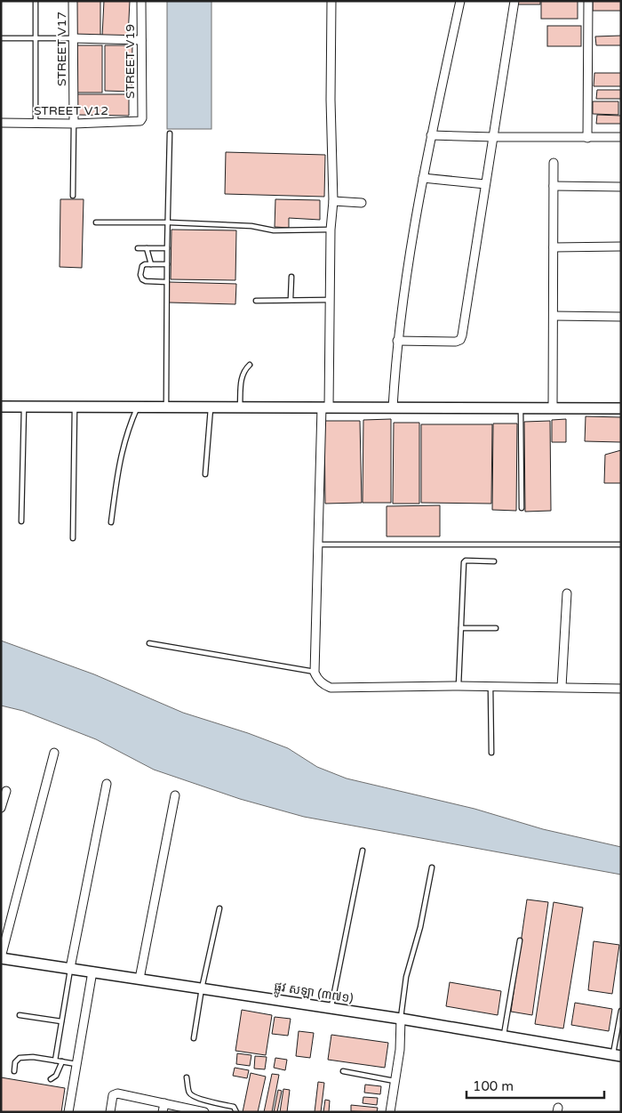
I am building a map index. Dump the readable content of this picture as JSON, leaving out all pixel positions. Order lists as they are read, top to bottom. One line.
{"streets":{"street":["STREET V17","STREET V19","STREET V12","ផ្លូវ សឡា (៣៧១)"]},"crossings":[["STREET V17","STREET V12"],["STREET V19","STREET V12"]],"scale_bar":"100 m"}
